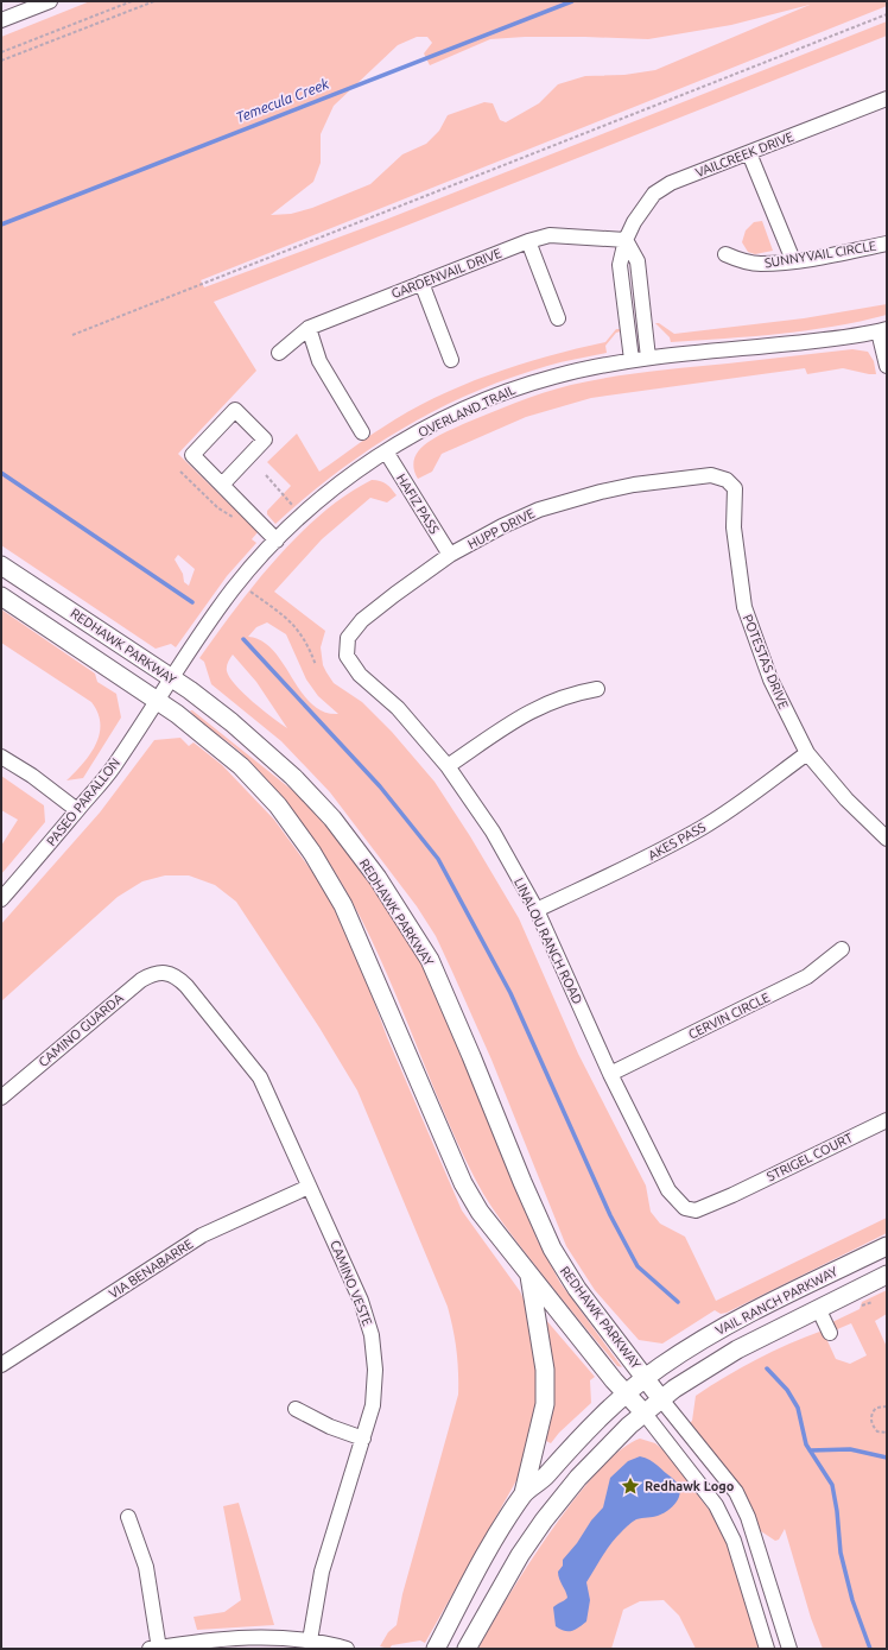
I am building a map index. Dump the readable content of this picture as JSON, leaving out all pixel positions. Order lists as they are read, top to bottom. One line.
{"streets":{"main road":["REDHAWK PARKWAY","VAIL RANCH PARKWAY"],"street":["VAILCREEK DRIVE","SUNNYVAIL CIRCLE","GARDENVAIL DRIVE","OVERLAND TRAIL","HAFIZ PASS","HUPP DRIVE","POTESTAS DRIVE","PASEO PARALLON","AKES PASS","LINALOU RANCH ROAD","CERVIN CIRCLE","CAMINO GUARDA","STRIGEL COURT","VIA BENABARRE","CAMINO VESTE"]},"crossings":[["VAILCREEK DRIVE","GARDENVAIL DRIVE"],["VAILCREEK DRIVE","OVERLAND TRAIL"],["OVERLAND TRAIL","HAFIZ PASS"],["OVERLAND TRAIL","REDHAWK PARKWAY"],["OVERLAND TRAIL","PASEO PARALLON"],["HAFIZ PASS","HUPP DRIVE"],["HUPP DRIVE","POTESTAS DRIVE"],["HUPP DRIVE","LINALOU RANCH ROAD"],["REDHAWK PARKWAY","PASEO PARALLON"],["REDHAWK PARKWAY","VAIL RANCH PARKWAY"],["POTESTAS DRIVE","AKES PASS"],["AKES PASS","LINALOU RANCH ROAD"],["LINALOU RANCH ROAD","CERVIN CIRCLE"],["LINALOU RANCH ROAD","STRIGEL COURT"],["CAMINO GUARDA","CAMINO VESTE"],["VIA BENABARRE","CAMINO VESTE"]],"water":["Temecula Creek"],"places":{"place":["Redhawk Logo"]}}
